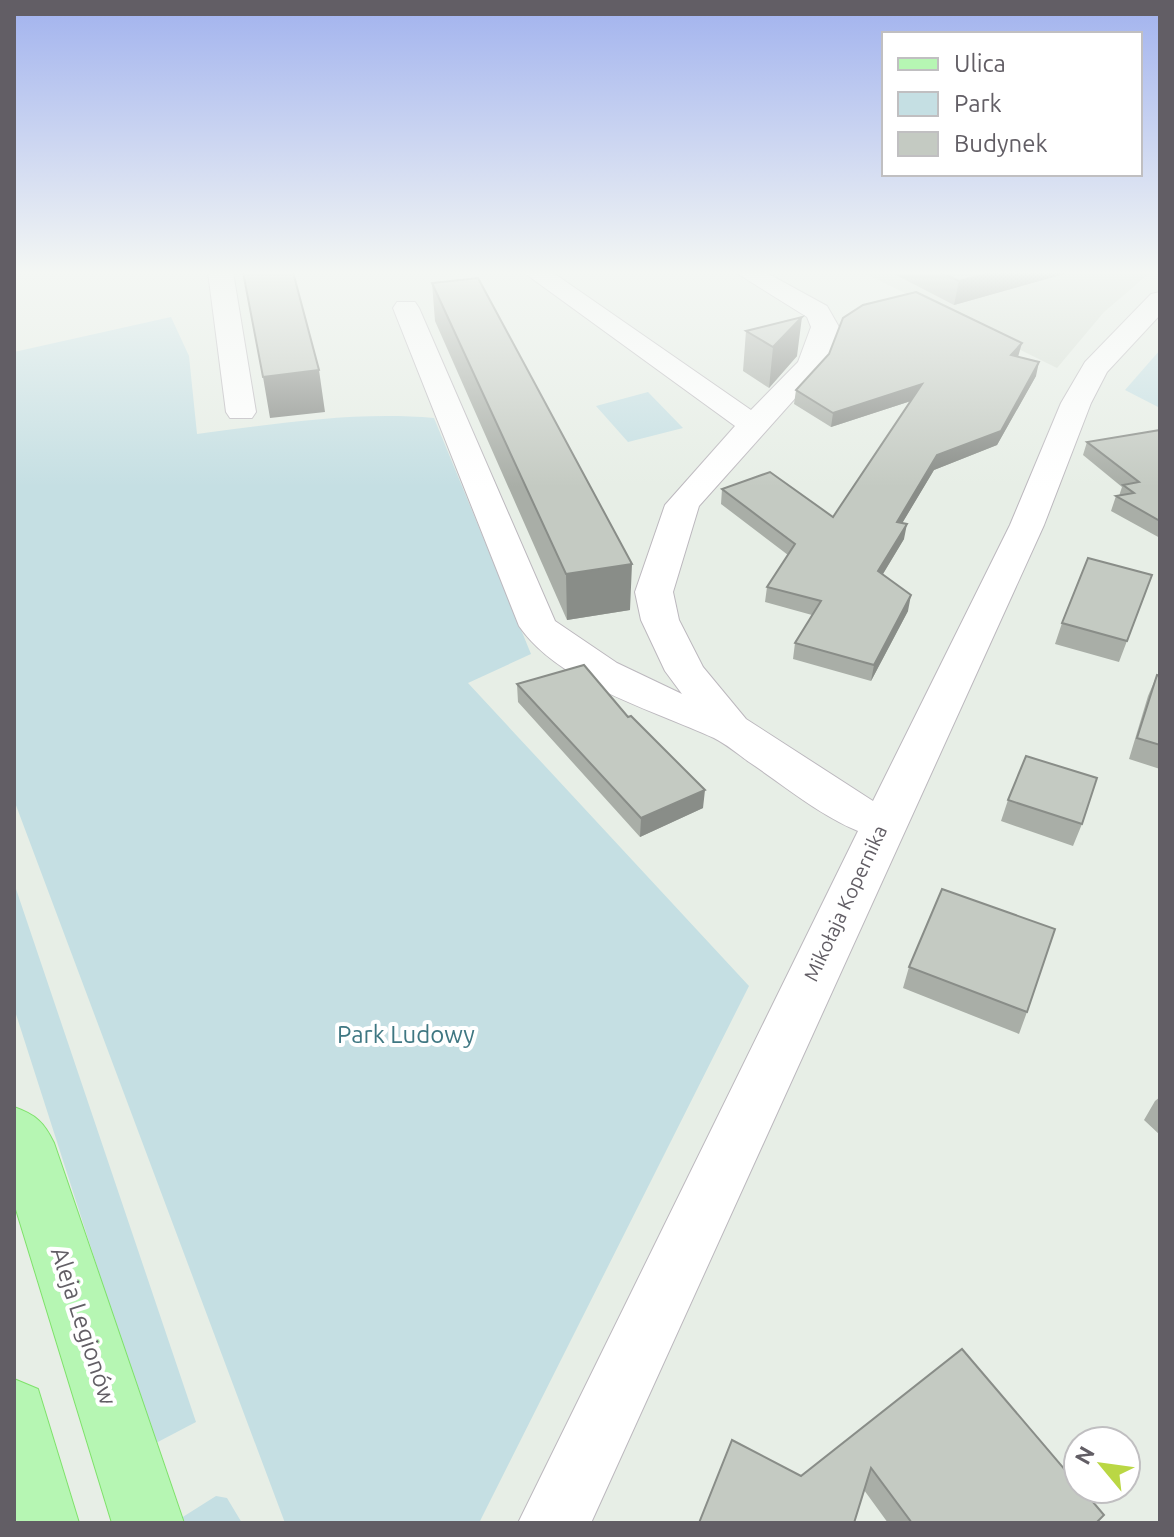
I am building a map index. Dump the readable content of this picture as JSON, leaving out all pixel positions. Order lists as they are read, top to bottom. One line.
{"streets":{"main road":["Aleja Legionów"],"street":["Mikołaja Kopernika"]},"parks":["Park Ludowy"],"legend":["Ulica","Park","Budynek"],"north":"top left"}
